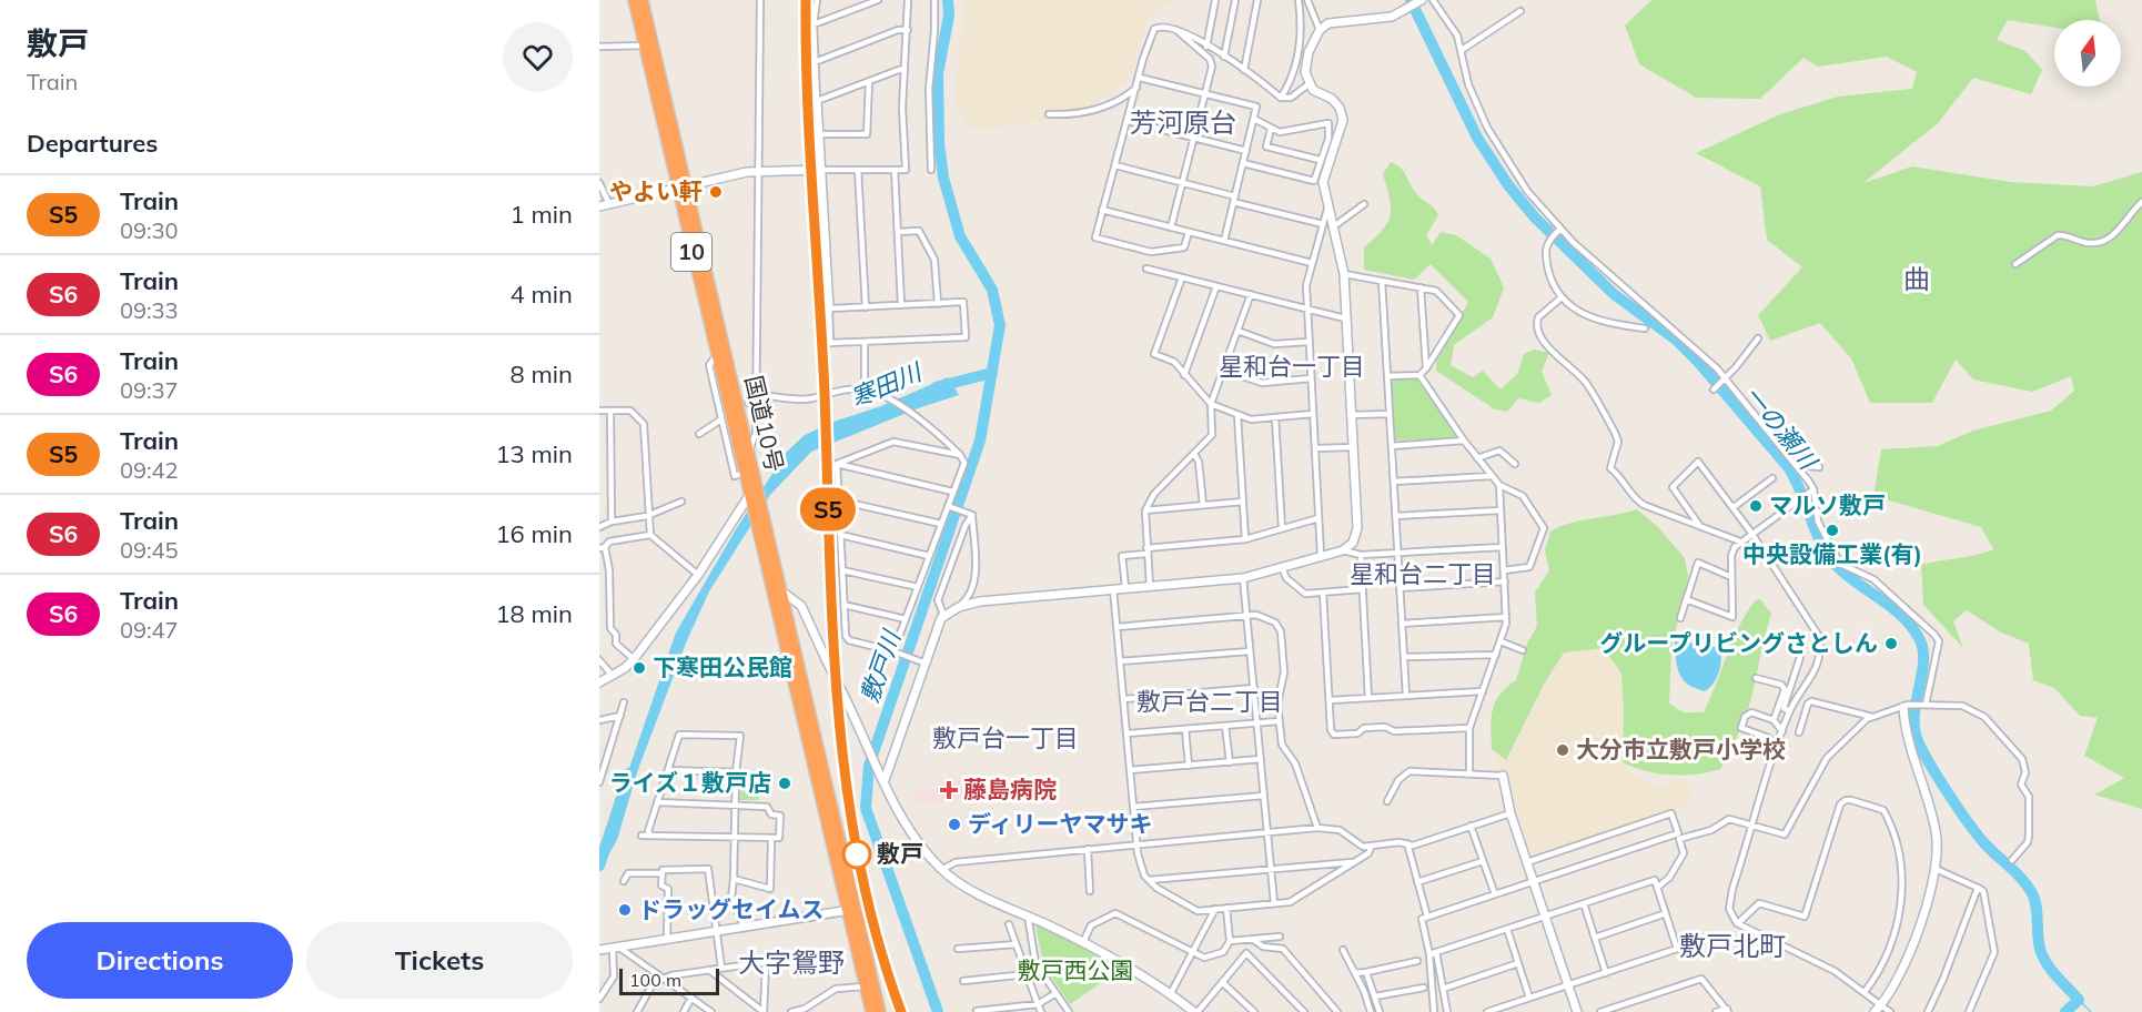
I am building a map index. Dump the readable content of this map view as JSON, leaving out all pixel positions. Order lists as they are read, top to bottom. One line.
{"streets":{"highway":["10","国道10号"]},"districts":["芳河原台","曲","星和台一丁目","星和台二丁目","敷戸台二丁目","敷戸台一丁目","敷戸北町","大字鴛野"],"water":["寒田川","一の瀬川","敷戸川"],"parks":["敷戸西公園"],"places":{"other":["やよい軒","マルソ敷戸","中央設備工業(有)","グループリビングさとしん","下寒田公民館","大分市立敷戸小学校","ライズ１敷戸店","ディリーヤマサキ","敷戸","ドラッグセイムス"],"health":["藤島病院"]},"scale_bar":"100 m","north":"top","page":{"heading":[["敷戸","Train"],"Departures"],"on_map":"S5","list":[{"mark":"S5","name":"Train","note":"09:30","value":"1 min"},{"mark":"S6","name":"Train","note":"09:33","value":"4 min"},{"mark":"S6","name":"Train","note":"09:37","value":"8 min"},{"mark":"S5","name":"Train","note":"09:42","value":"13 min"},{"mark":"S6","name":"Train","note":"09:45","value":"16 min"},{"mark":"S6","name":"Train","note":"09:47","value":"18 min"}],"buttons":["Directions","Tickets"],"scale":"100 m"}}
